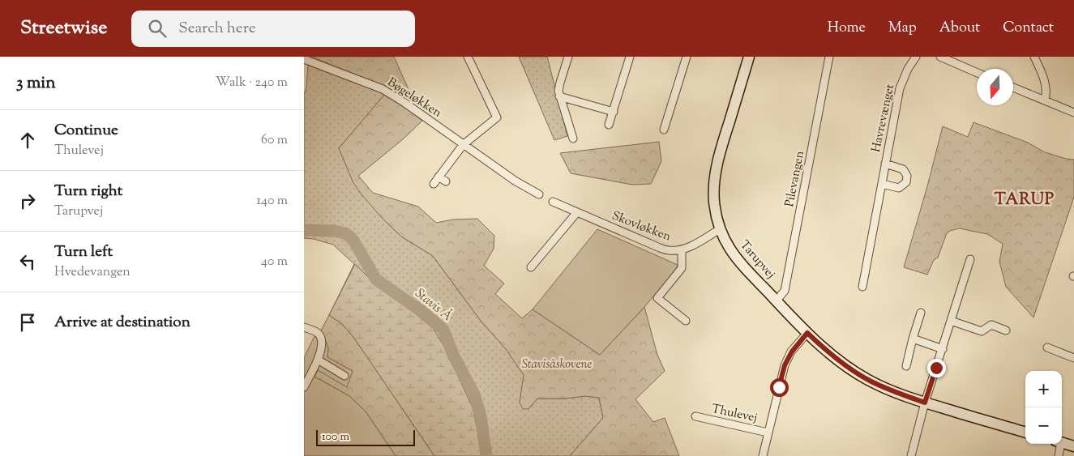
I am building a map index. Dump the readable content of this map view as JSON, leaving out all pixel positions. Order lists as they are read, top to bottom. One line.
{"streets":{"street":["Bøgeløkken","Havrevænget","Pilevangen","Skovløkken","Tarupvej","Thulevej"]},"crossings":[["Pilevangen","Tarupvej"],["Skovløkken","Tarupvej"],["Tarupvej","Thulevej"]],"districts":["TARUP"],"water":["Stavis Å"],"parks":["Stavisåskovene"],"scale_bar":"100 m","north":"bottom","page":{"header":"Streetwise","search":"Search here","nav":["Home","Map","About","Contact"],"heading":["3 min","Walk · 240 m"],"list":[["Continue","Thulevej","60 m"],["Turn right","Tarupvej","140 m"],["Turn left","Hvedevangen","40 m"],"Arrive at destination"],"map_buttons":["+","−"],"scale":"100 m"}}
